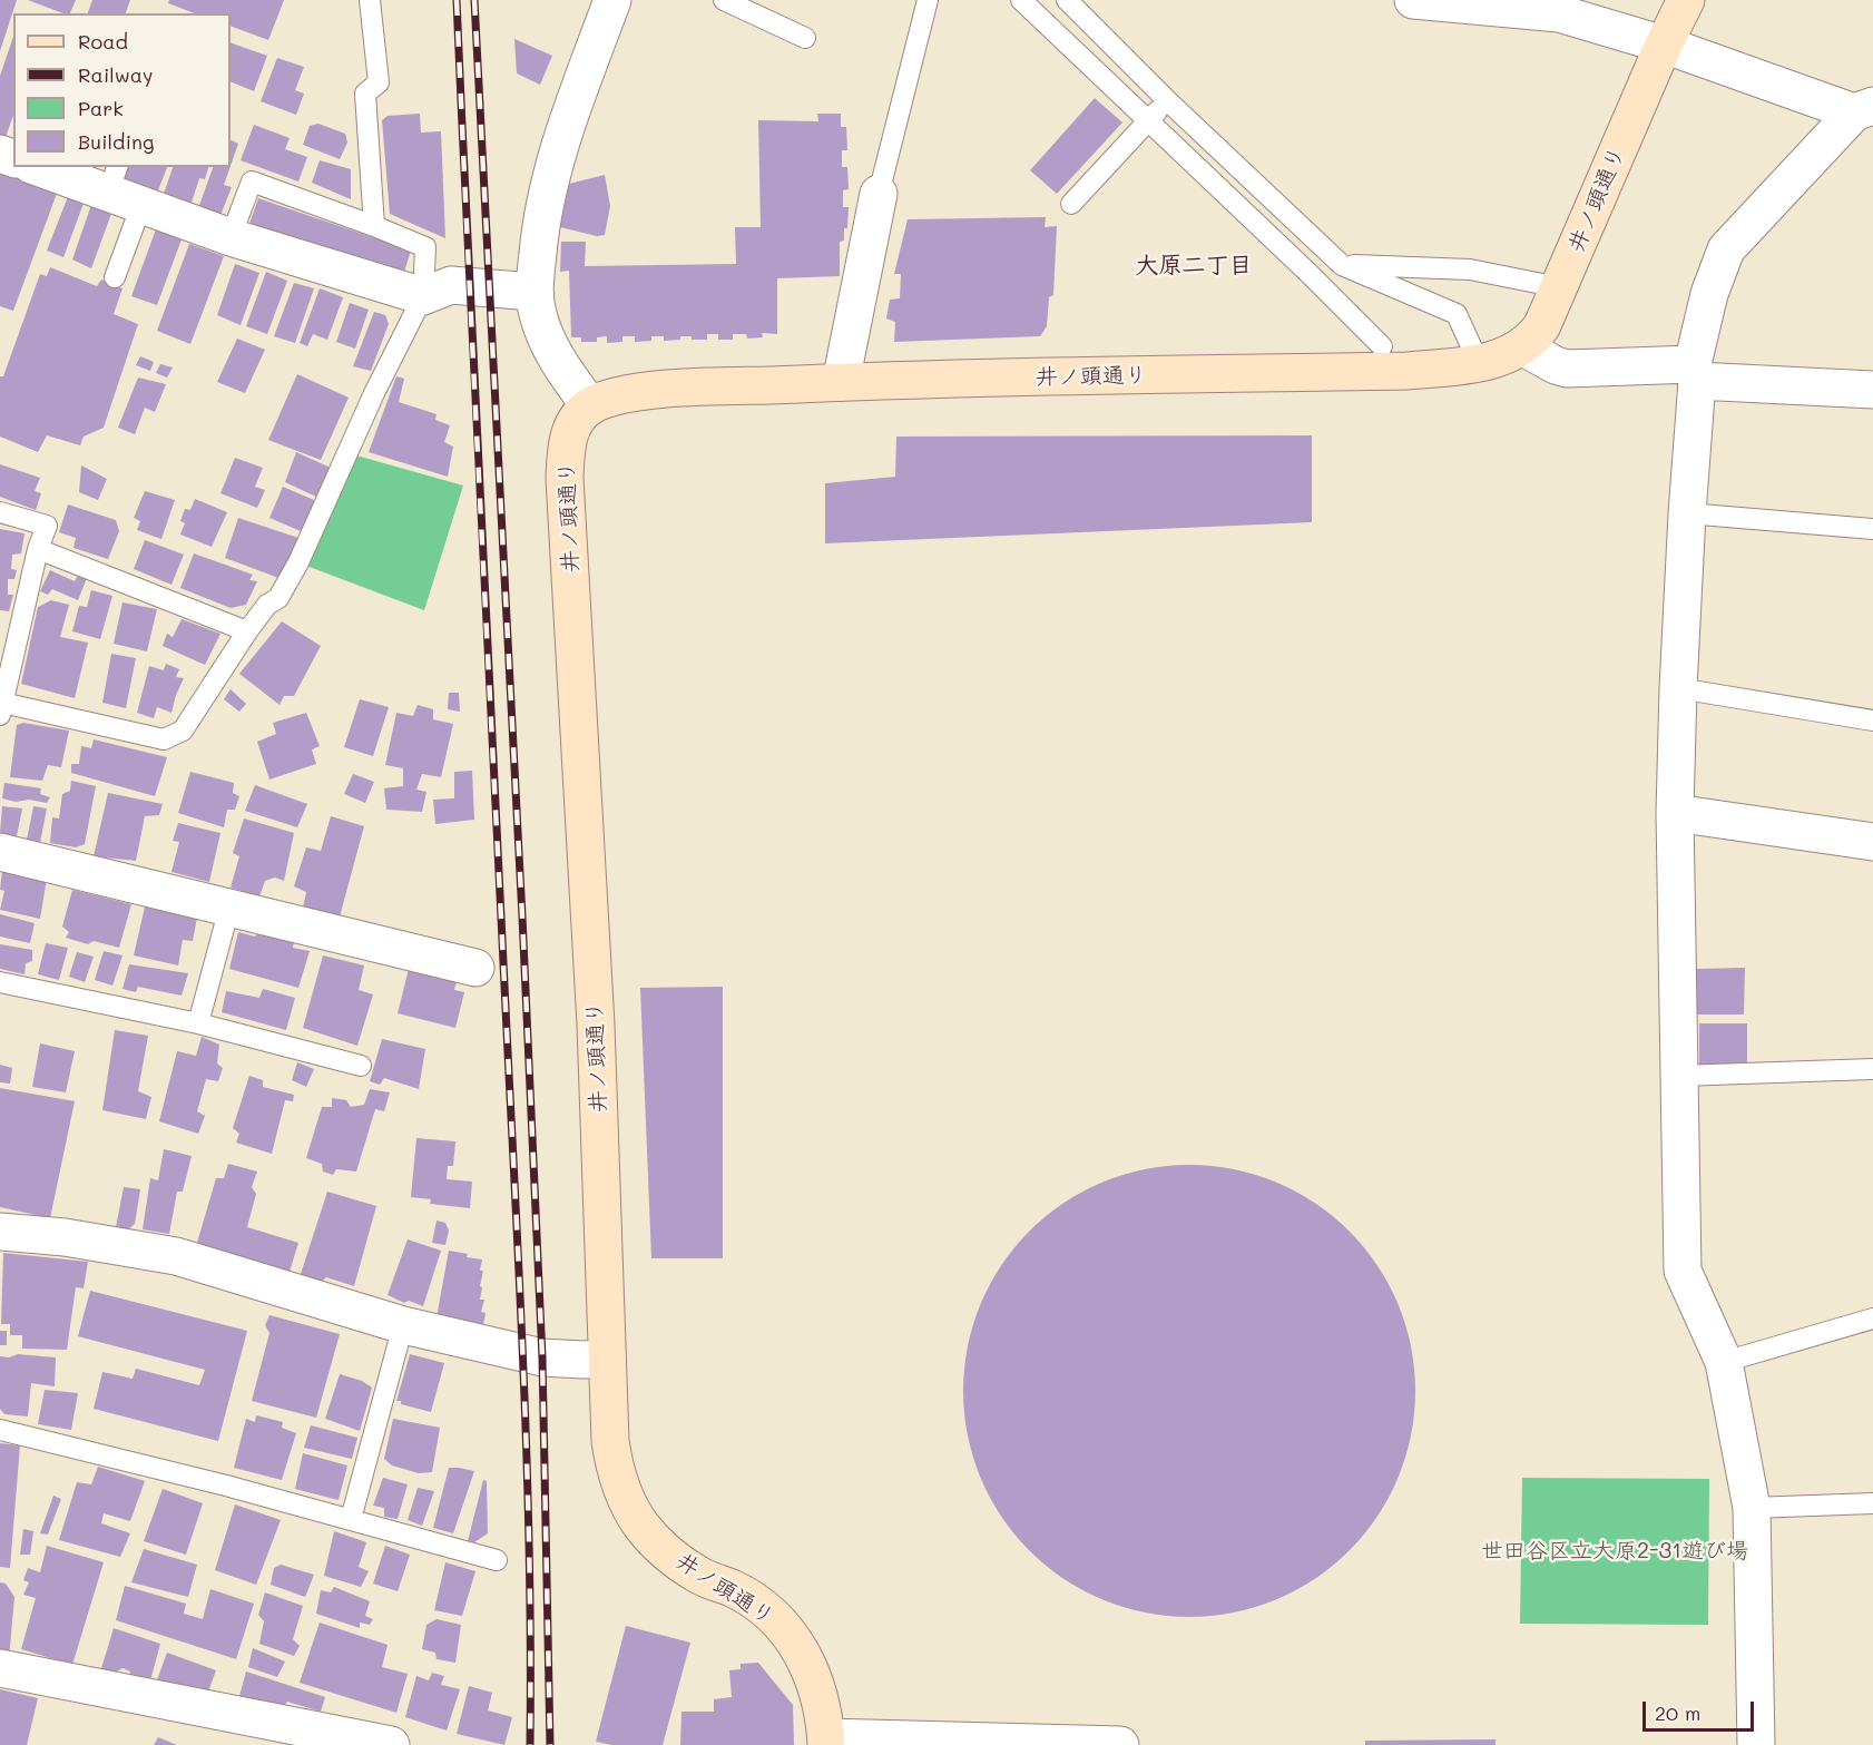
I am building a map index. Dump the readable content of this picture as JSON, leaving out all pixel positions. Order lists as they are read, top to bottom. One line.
{"streets":{"main road":["井ノ頭通り"]},"districts":["大原二丁目"],"parks":["世田谷区立大原2-31遊び場"],"legend":["Road","Railway","Park","Building"],"scale_bar":"20 m"}
